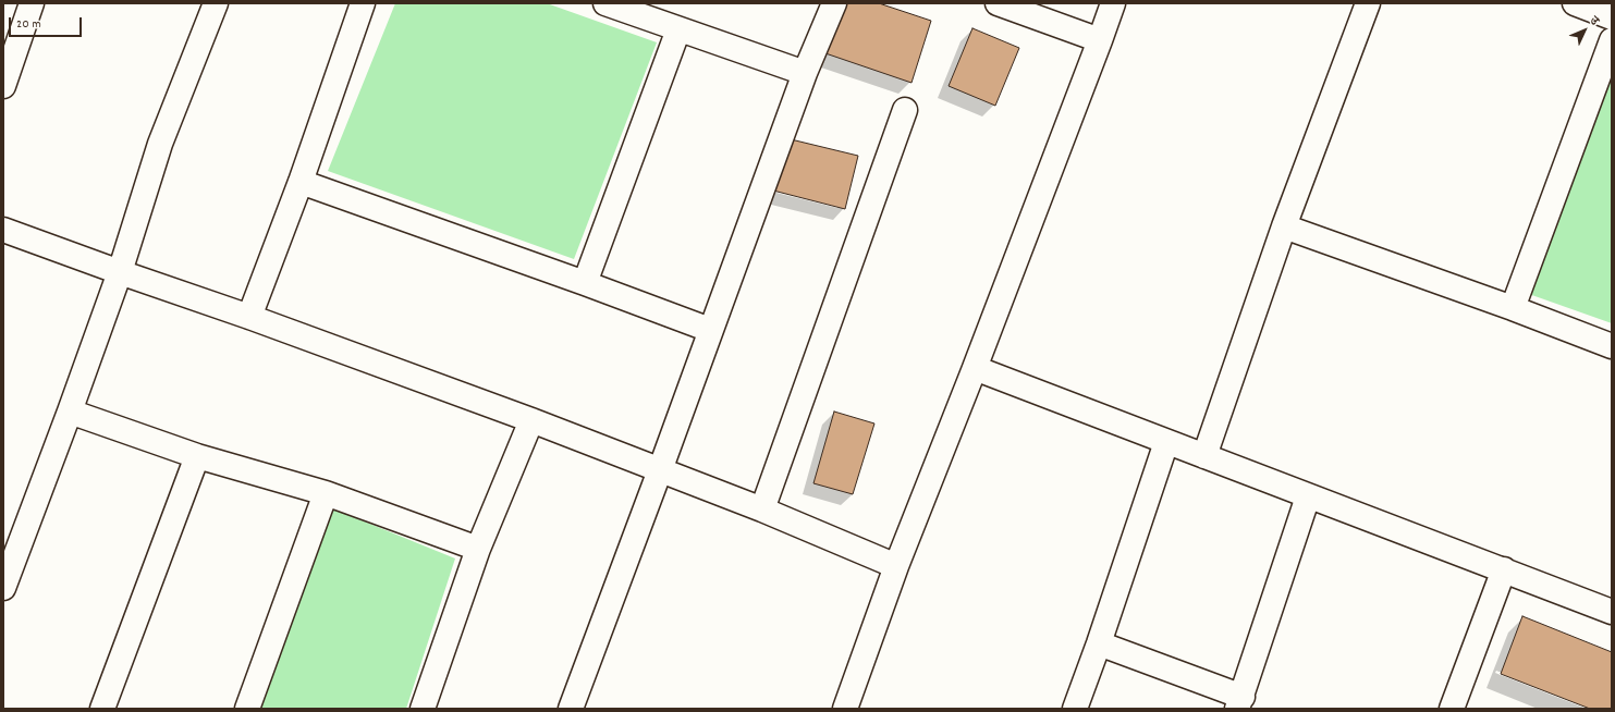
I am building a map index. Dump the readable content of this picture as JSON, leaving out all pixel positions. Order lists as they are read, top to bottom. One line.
{"scale_bar":"20 m","north":"top right"}
